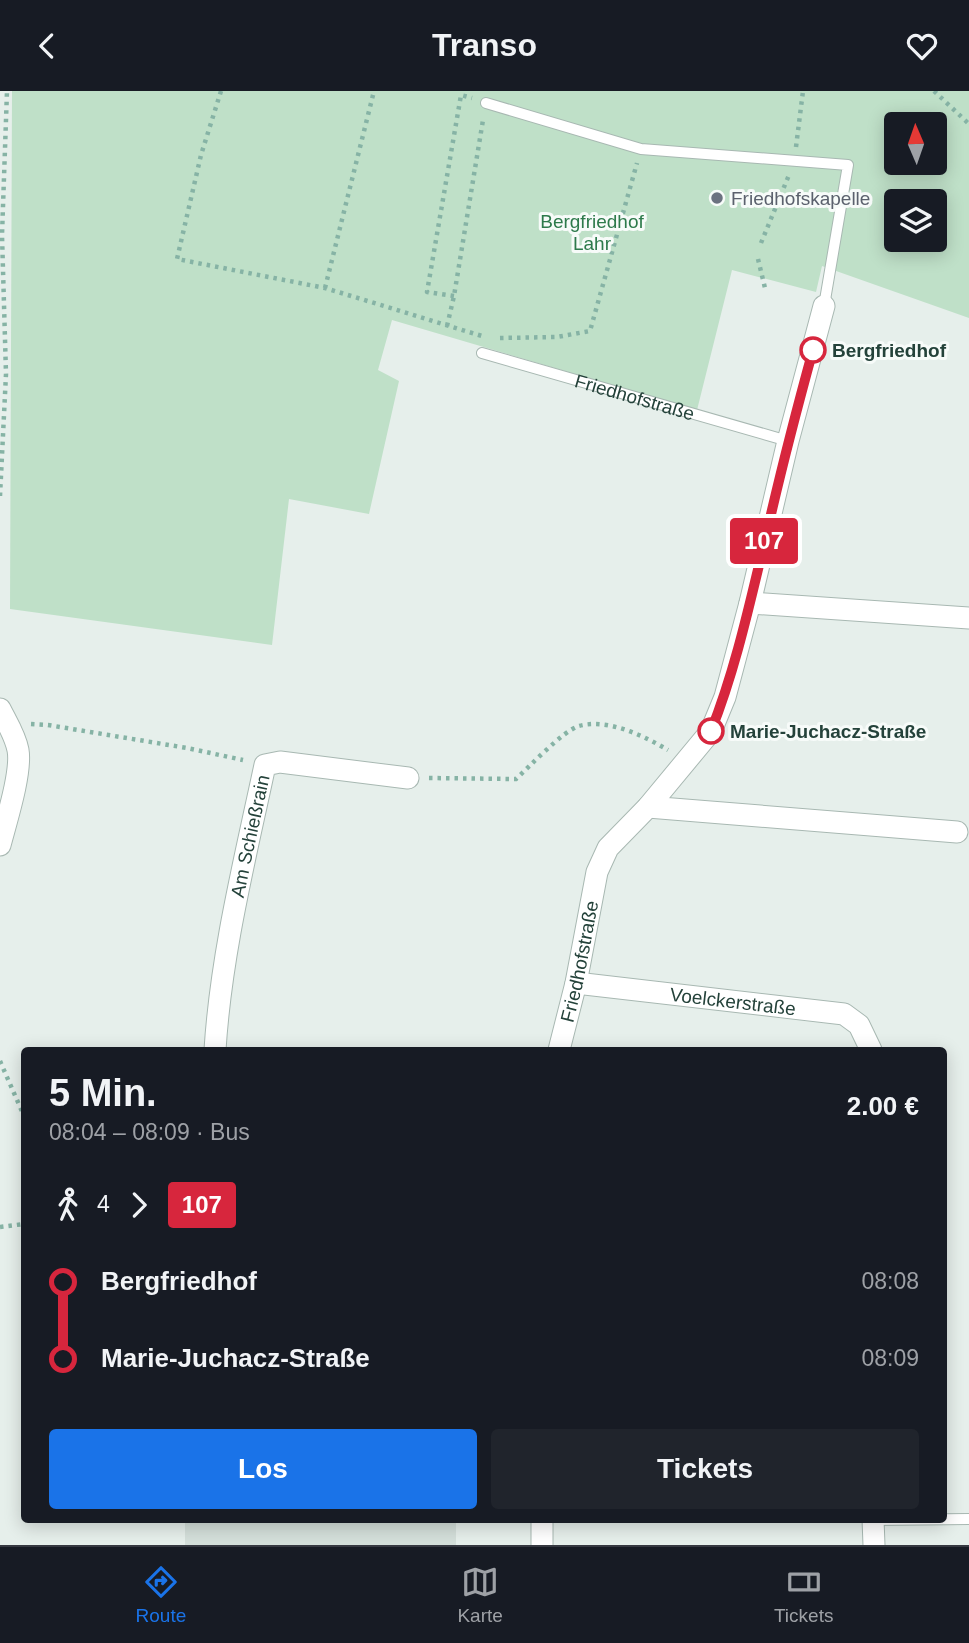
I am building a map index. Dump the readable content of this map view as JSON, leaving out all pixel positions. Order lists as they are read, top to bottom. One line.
{"streets":{"street":["Friedhofstraße","Am Schießrain","Voelckerstraße"]},"crossings":[["Friedhofstraße","Voelckerstraße"]],"parks":["Bergfriedhof Lahr"],"places":["Friedhofskapelle","Bergfriedhof","Marie-Juchacz-Straße"],"lines":["bus line 107"],"north":"top","page":{"header":"Transo","on_map":"107","heading":["5 Min.","08:04 – 08:09 · Bus","2.00 €"],"legs":["4","107"],"list":[{"name":"Bergfriedhof","value":"08:08"},{"name":"Marie-Juchacz-Straße","value":"08:09"}],"buttons":["Los","Tickets"],"tabs":["Route","Karte","Tickets"]}}
